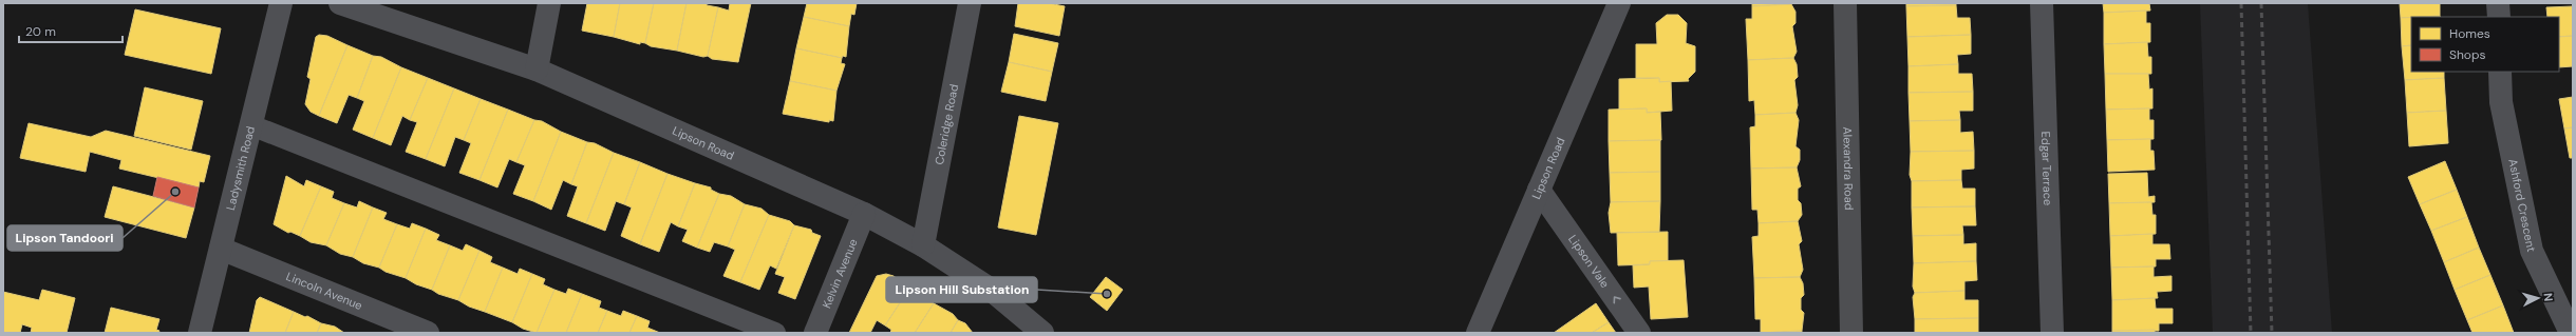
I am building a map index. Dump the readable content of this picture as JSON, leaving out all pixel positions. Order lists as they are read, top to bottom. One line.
{"streets":{"main road":["Alexandra Road"],"street":["Coleridge Road","Lipson Road","Edgar Terrace","Ladysmith Road","Ashford Crescent","Lipson Vale","Kelvin Avenue","Lincoln Avenue"]},"crossings":[["Coleridge Road","Lipson Road"],["Lipson Road","Lipson Vale"],["Lipson Road","Kelvin Avenue"],["Ladysmith Road","Lincoln Avenue"]],"one_way":["Lipson Vale"],"places":["Lipson Tandoori","Lipson Hill Substation"],"legend":["Homes","Shops"],"scale_bar":"20 m","north":"right"}
